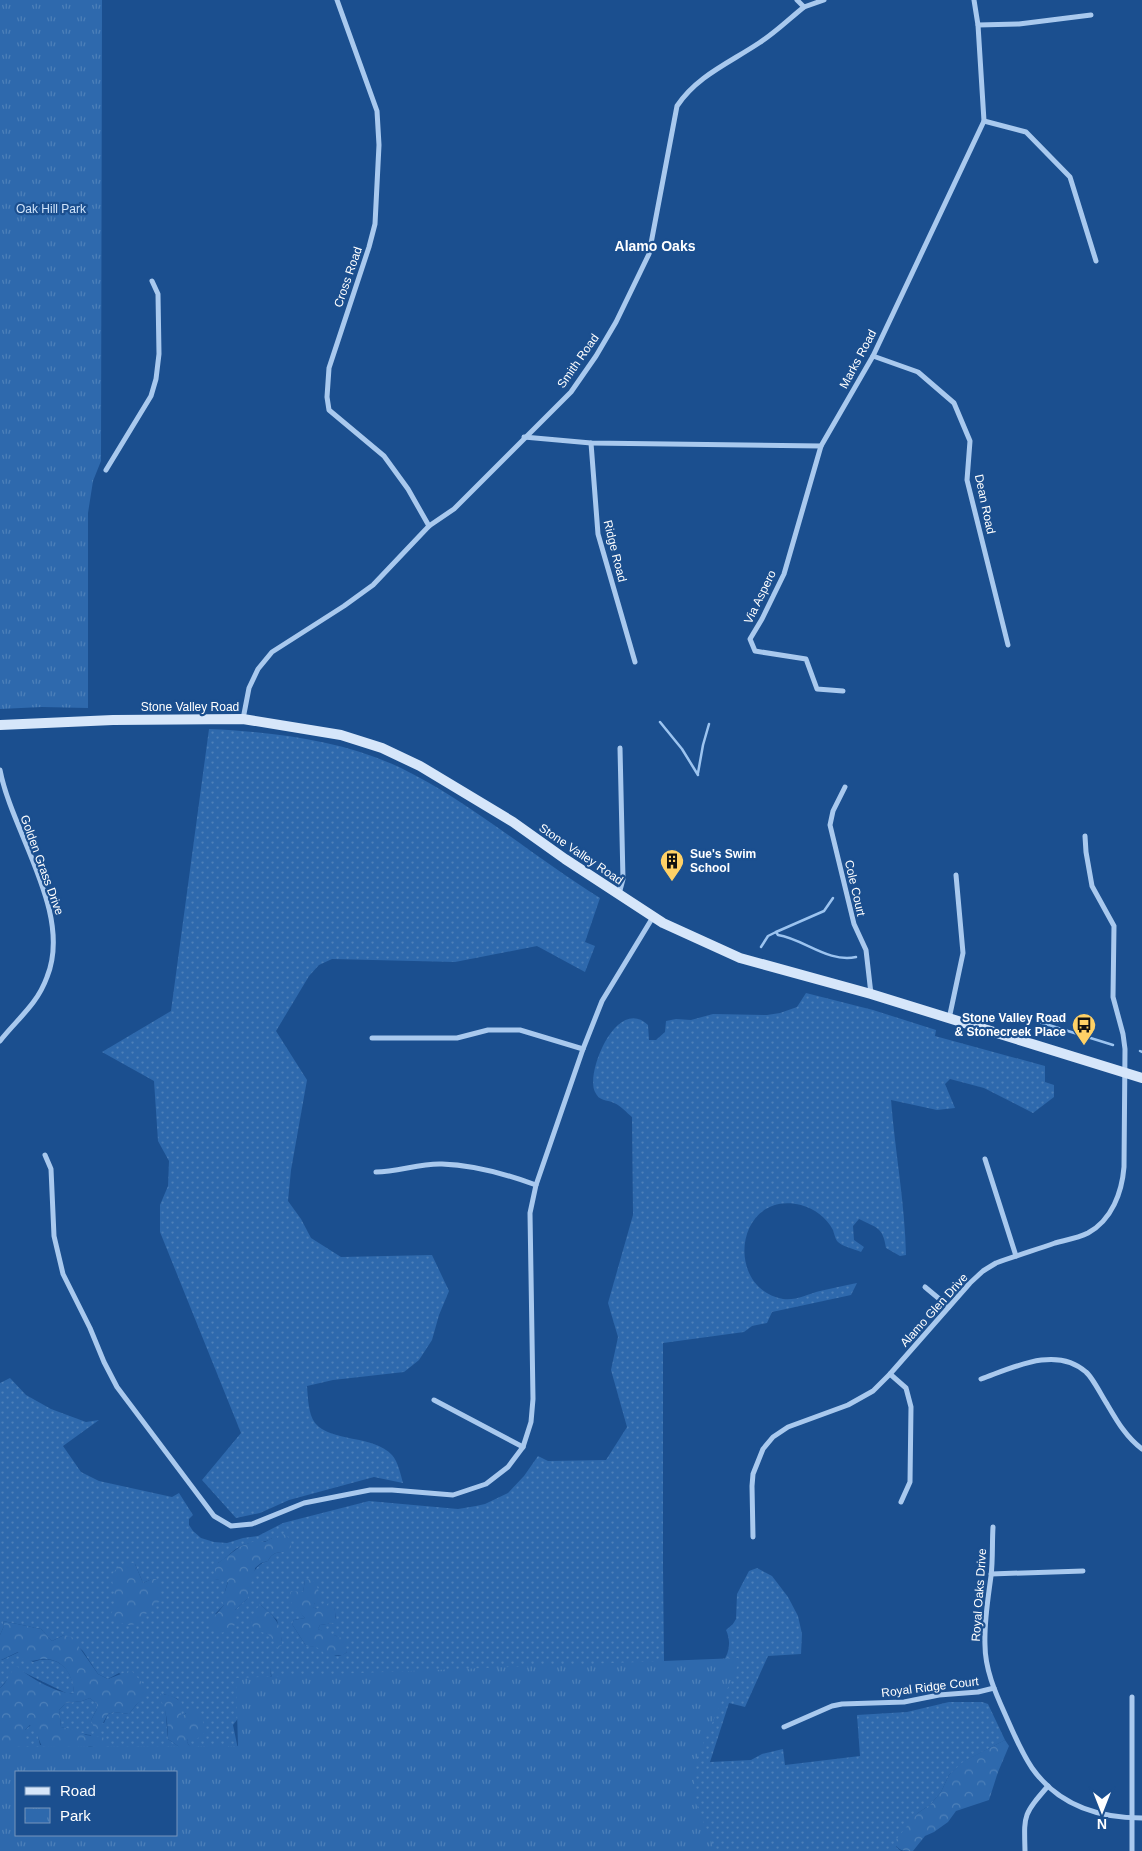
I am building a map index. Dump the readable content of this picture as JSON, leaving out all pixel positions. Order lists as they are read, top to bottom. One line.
{"streets":{"street":["Cross Road","Marks Road","Smith Road","Dean Road","Ridge Road","Via Aspero","Stone Valley Road","Golden Grass Drive","Cole Court","Alamo Glen Drive","Royal Oaks Drive","Royal Ridge Court"]},"crossings":[["Cross Road","Smith Road"],["Marks Road","Dean Road"],["Marks Road","Via Aspero"],["Smith Road","Stone Valley Road"],["Stone Valley Road","Cole Court"],["Stone Valley Road","Alamo Glen Drive"],["Royal Oaks Drive","Royal Ridge Court"]],"districts":["Alamo Oaks"],"parks":["Oak Hill Park"],"places":{"building":["Sue's Swim School"],"bus stop":["Stone Valley Road & Stonecreek Place"]},"legend":["Road","Park"],"north":"bottom"}
